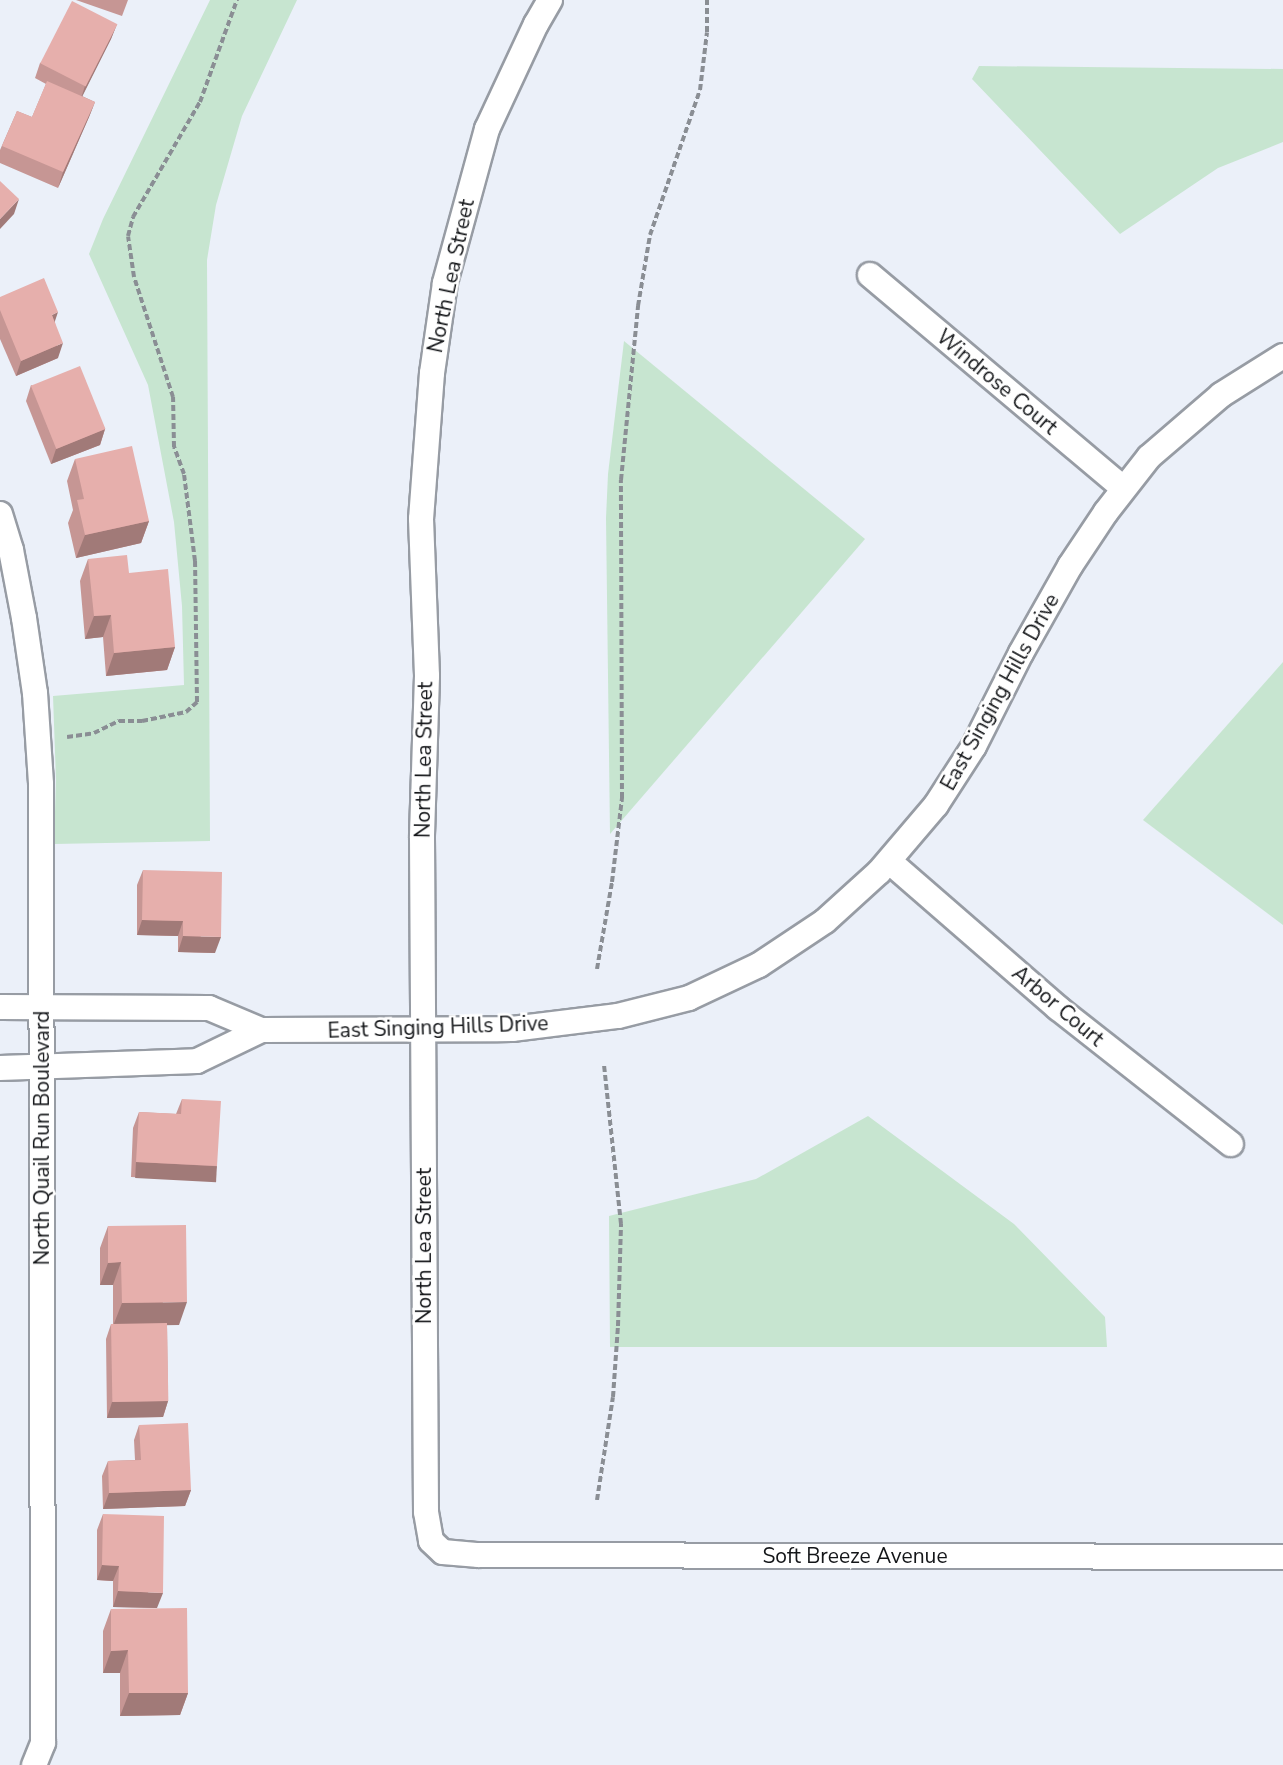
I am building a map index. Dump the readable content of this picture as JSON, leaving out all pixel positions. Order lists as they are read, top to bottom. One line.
{"streets":{"street":["North Lea Street","Windrose Court","East Singing Hills Drive","Arbor Court","North Quail Run Boulevard","Soft Breeze Avenue"]},"crossings":[["North Lea Street","East Singing Hills Drive"],["North Lea Street","Soft Breeze Avenue"],["Windrose Court","East Singing Hills Drive"],["East Singing Hills Drive","Arbor Court"],["East Singing Hills Drive","North Quail Run Boulevard"]]}
